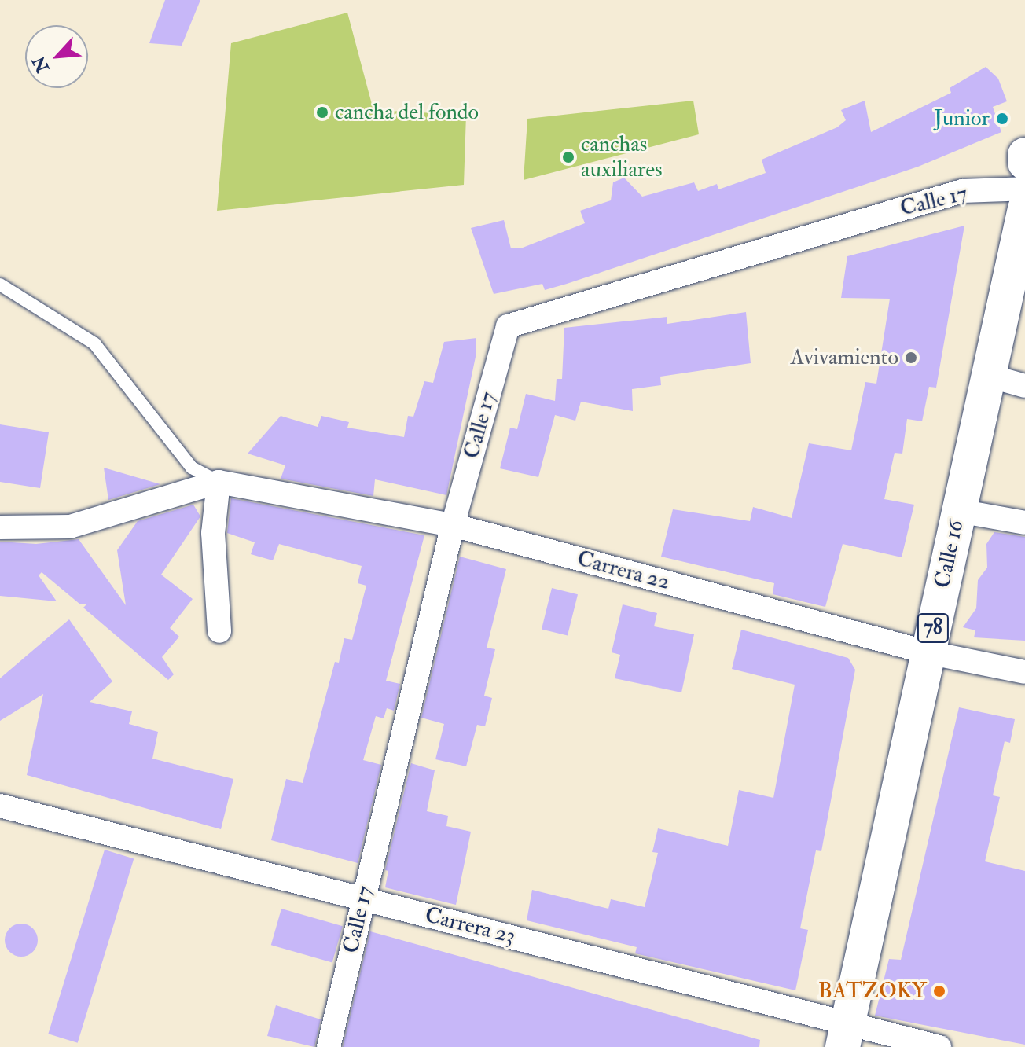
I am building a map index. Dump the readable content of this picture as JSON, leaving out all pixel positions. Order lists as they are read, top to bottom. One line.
{"streets":{"highway":["Calle 16","78"],"street":["Calle 17","Carrera 22","Carrera 23"]},"crossings":[["Calle 17","Carrera 22"],["Calle 17","Carrera 23"],["Calle 16","Carrera 22"],["Calle 16","Carrera 23"]],"places":["cancha del fondo","Junior","canchas auxiliares","Avivamiento","BATZOKY"],"north":"bottom left"}
